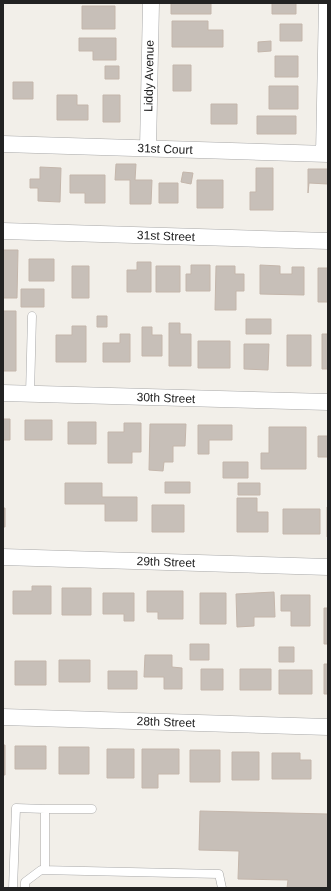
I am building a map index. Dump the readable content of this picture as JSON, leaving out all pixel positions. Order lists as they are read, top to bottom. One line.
{"streets":{"street":["Liddy Avenue","31st Court","31st Street","30th Street","29th Street","28th Street"]},"crossings":[["Liddy Avenue","31st Court"]]}
